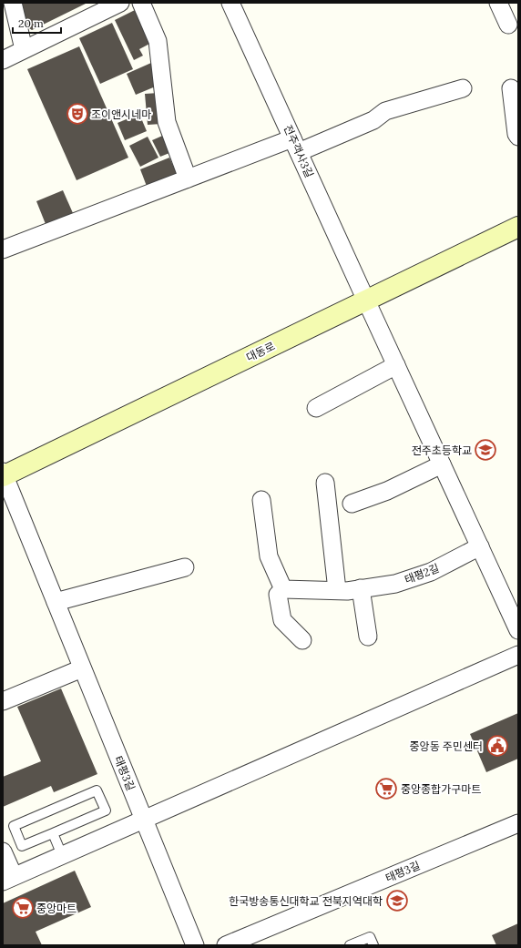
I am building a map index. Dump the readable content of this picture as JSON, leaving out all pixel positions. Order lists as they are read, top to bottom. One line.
{"streets":{"street":["전주객사3길","대동로","태평2길","태평3길"]},"crossings":[["전주객사3길","대동로"],["대동로","태평3길"]],"places":{"theatre":["조이앤시네마"],"school or university":["전주초등학교","한국방송통신대학교 전북지역대학"],"public building":["중앙동 주민센터"],"supermarket":["중앙종합가구마트","중앙마트"]},"scale_bar":"20 m"}
